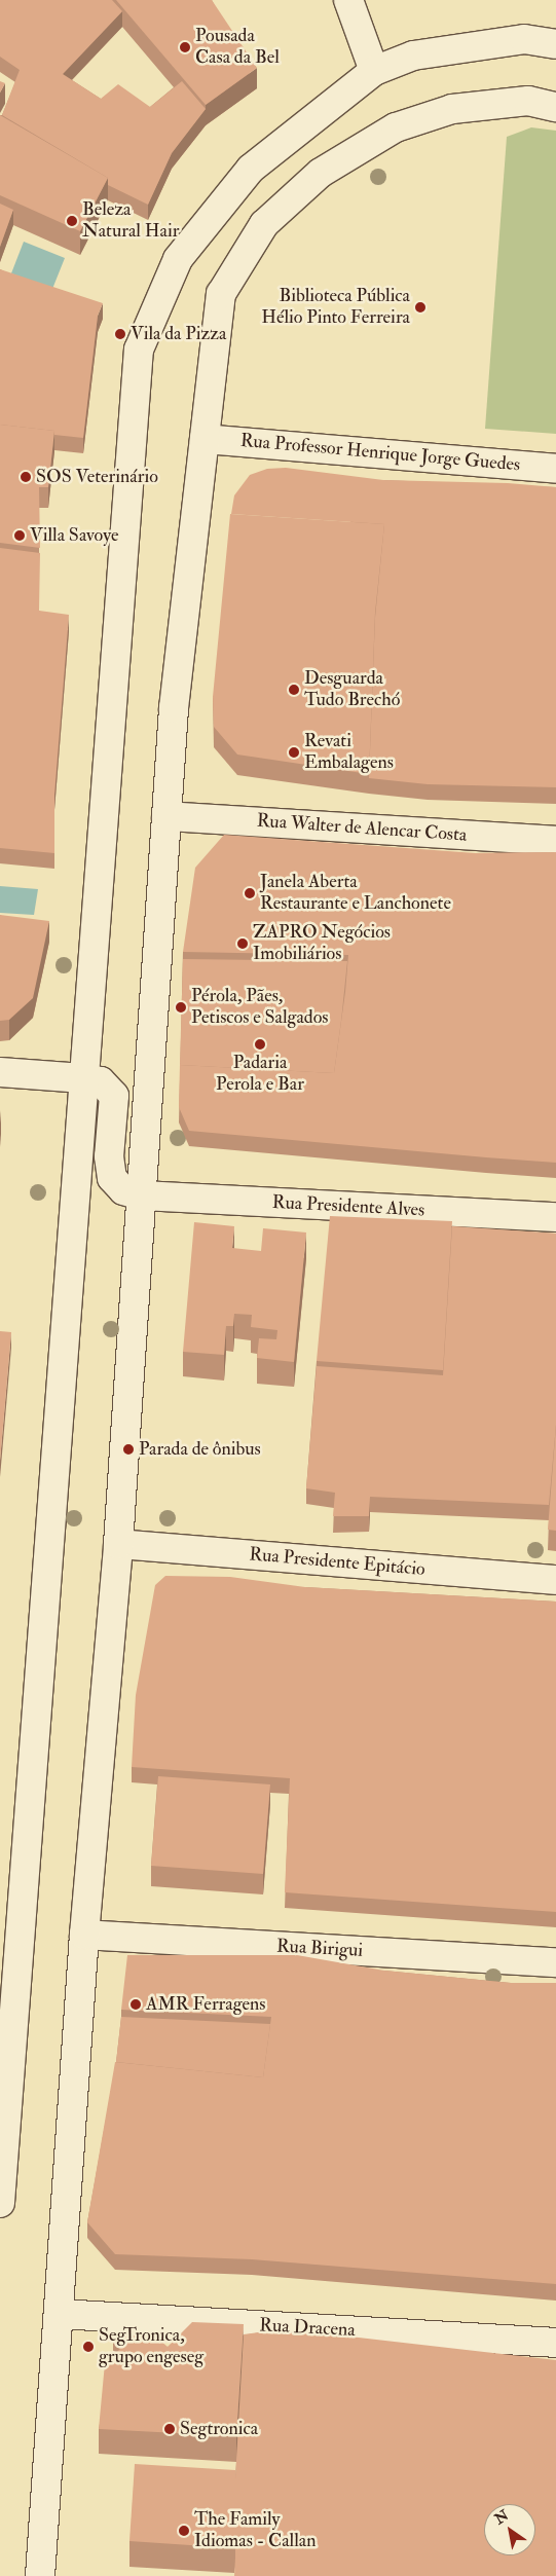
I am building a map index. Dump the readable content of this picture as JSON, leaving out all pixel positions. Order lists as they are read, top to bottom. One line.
{"streets":{"main road":["Rua Professor Henrique Jorge Guedes","Rua Walter de Alencar Costa","Rua Presidente Alves","Rua Presidente Epitácio","Rua Birigui","Rua Dracena"]},"places":["Pousada Casa da Bel","Beleza Natural Hair","Biblioteca Pública Hélio Pinto Ferreira","Vila da Pizza","SOS Veterinário","Villa Savoye","Desguarda Tudo Brechó","Revati Embalagens","Janela Aberta Restaurante e Lanchonete","ZAPRO Negócios Imobiliários","Pérola, Pães, Petiscos e Salgados","Padaria Perola e Bar","Parada de ônibus","AMR Ferragens","SegTronica, grupo engeseg","Segtronica","The Family Idiomas - Callan"],"north":"top left"}
